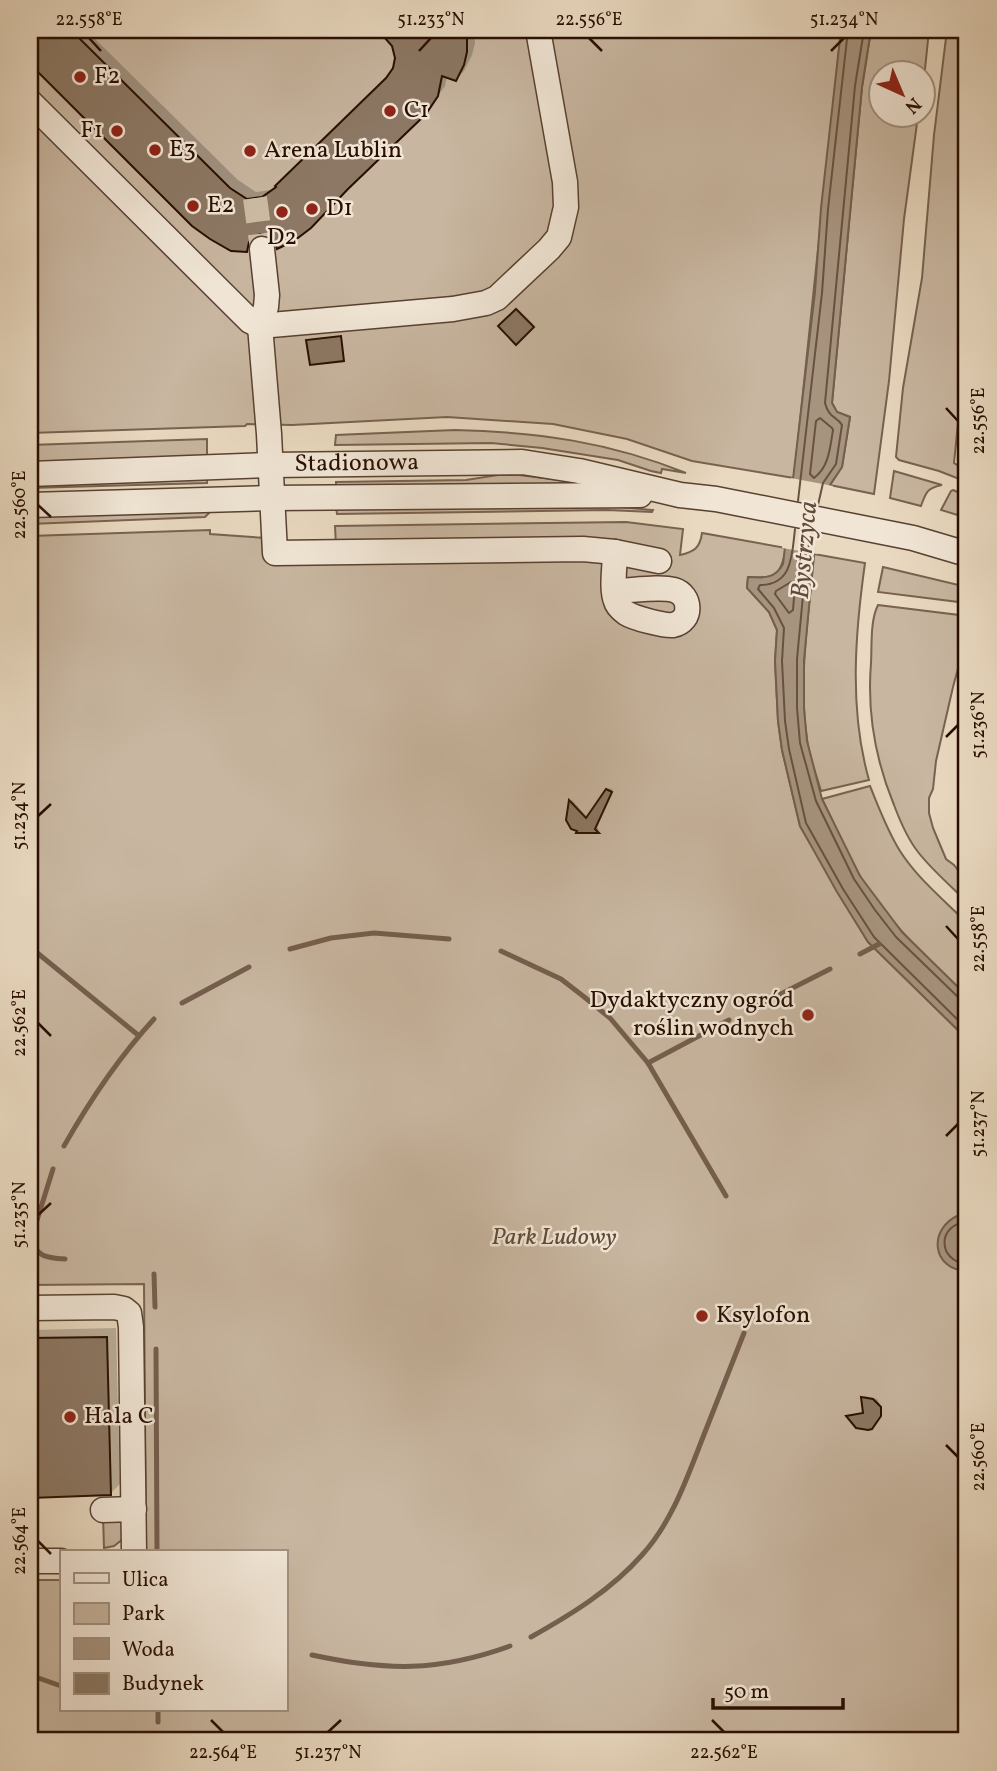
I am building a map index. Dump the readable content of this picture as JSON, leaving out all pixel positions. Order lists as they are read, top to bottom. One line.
{"streets":{"street":["Stadionowa"]},"water":["Bystrzyca"],"parks":["Park Ludowy"],"places":["F2","C1","F1","E3","Arena Lublin","E2","D1","D2","Dydaktyczny ogród roślin wodnych","Ksylofon","Hala C"],"legend":["Ulica","Park","Woda","Budynek"],"scale_bar":"50 m","north":"bottom right","coordinates":["22.558°E","51.233°N","22.556°E","51.234°N","22.560°E","51.236°N","22.562°E","51.237°N","51.235°N","22.564°E"]}
